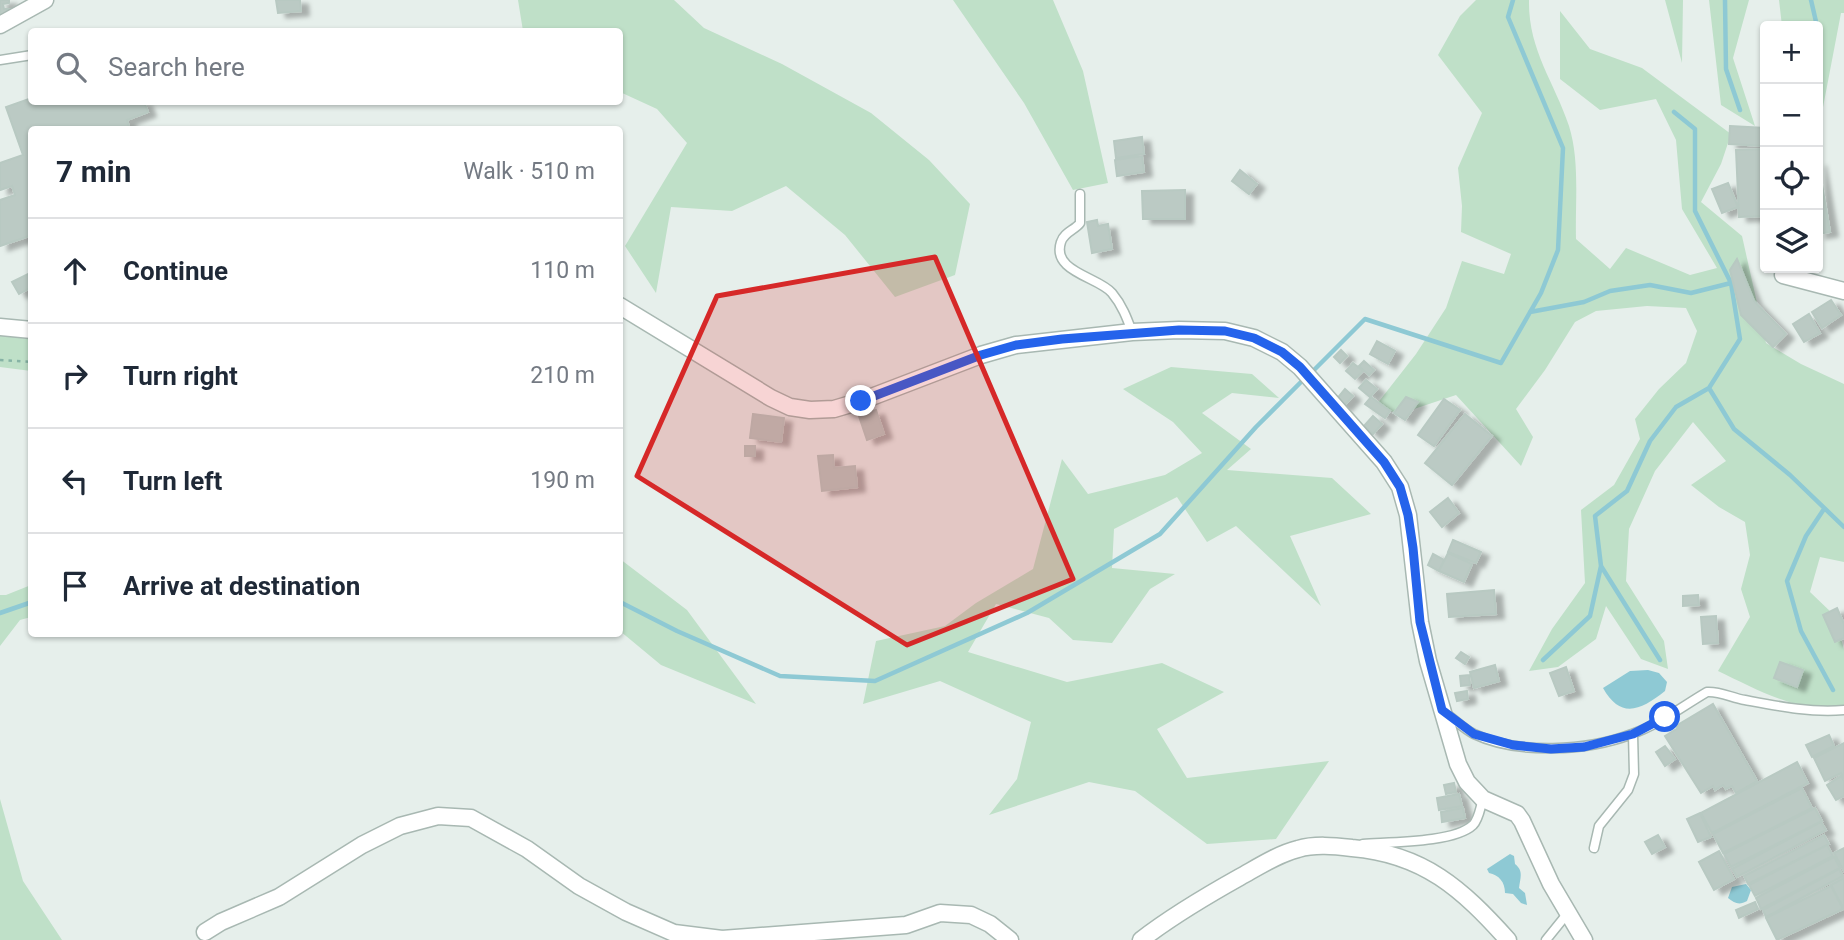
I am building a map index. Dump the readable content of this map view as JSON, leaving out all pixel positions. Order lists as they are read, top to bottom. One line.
{"page":{"map_buttons":["+","−"],"search":"Search here","heading":["7 min","Walk · 510 m"],"list":[["Continue","110 m"],["Turn right","210 m"],["Turn left","190 m"],"Arrive at destination"]}}
